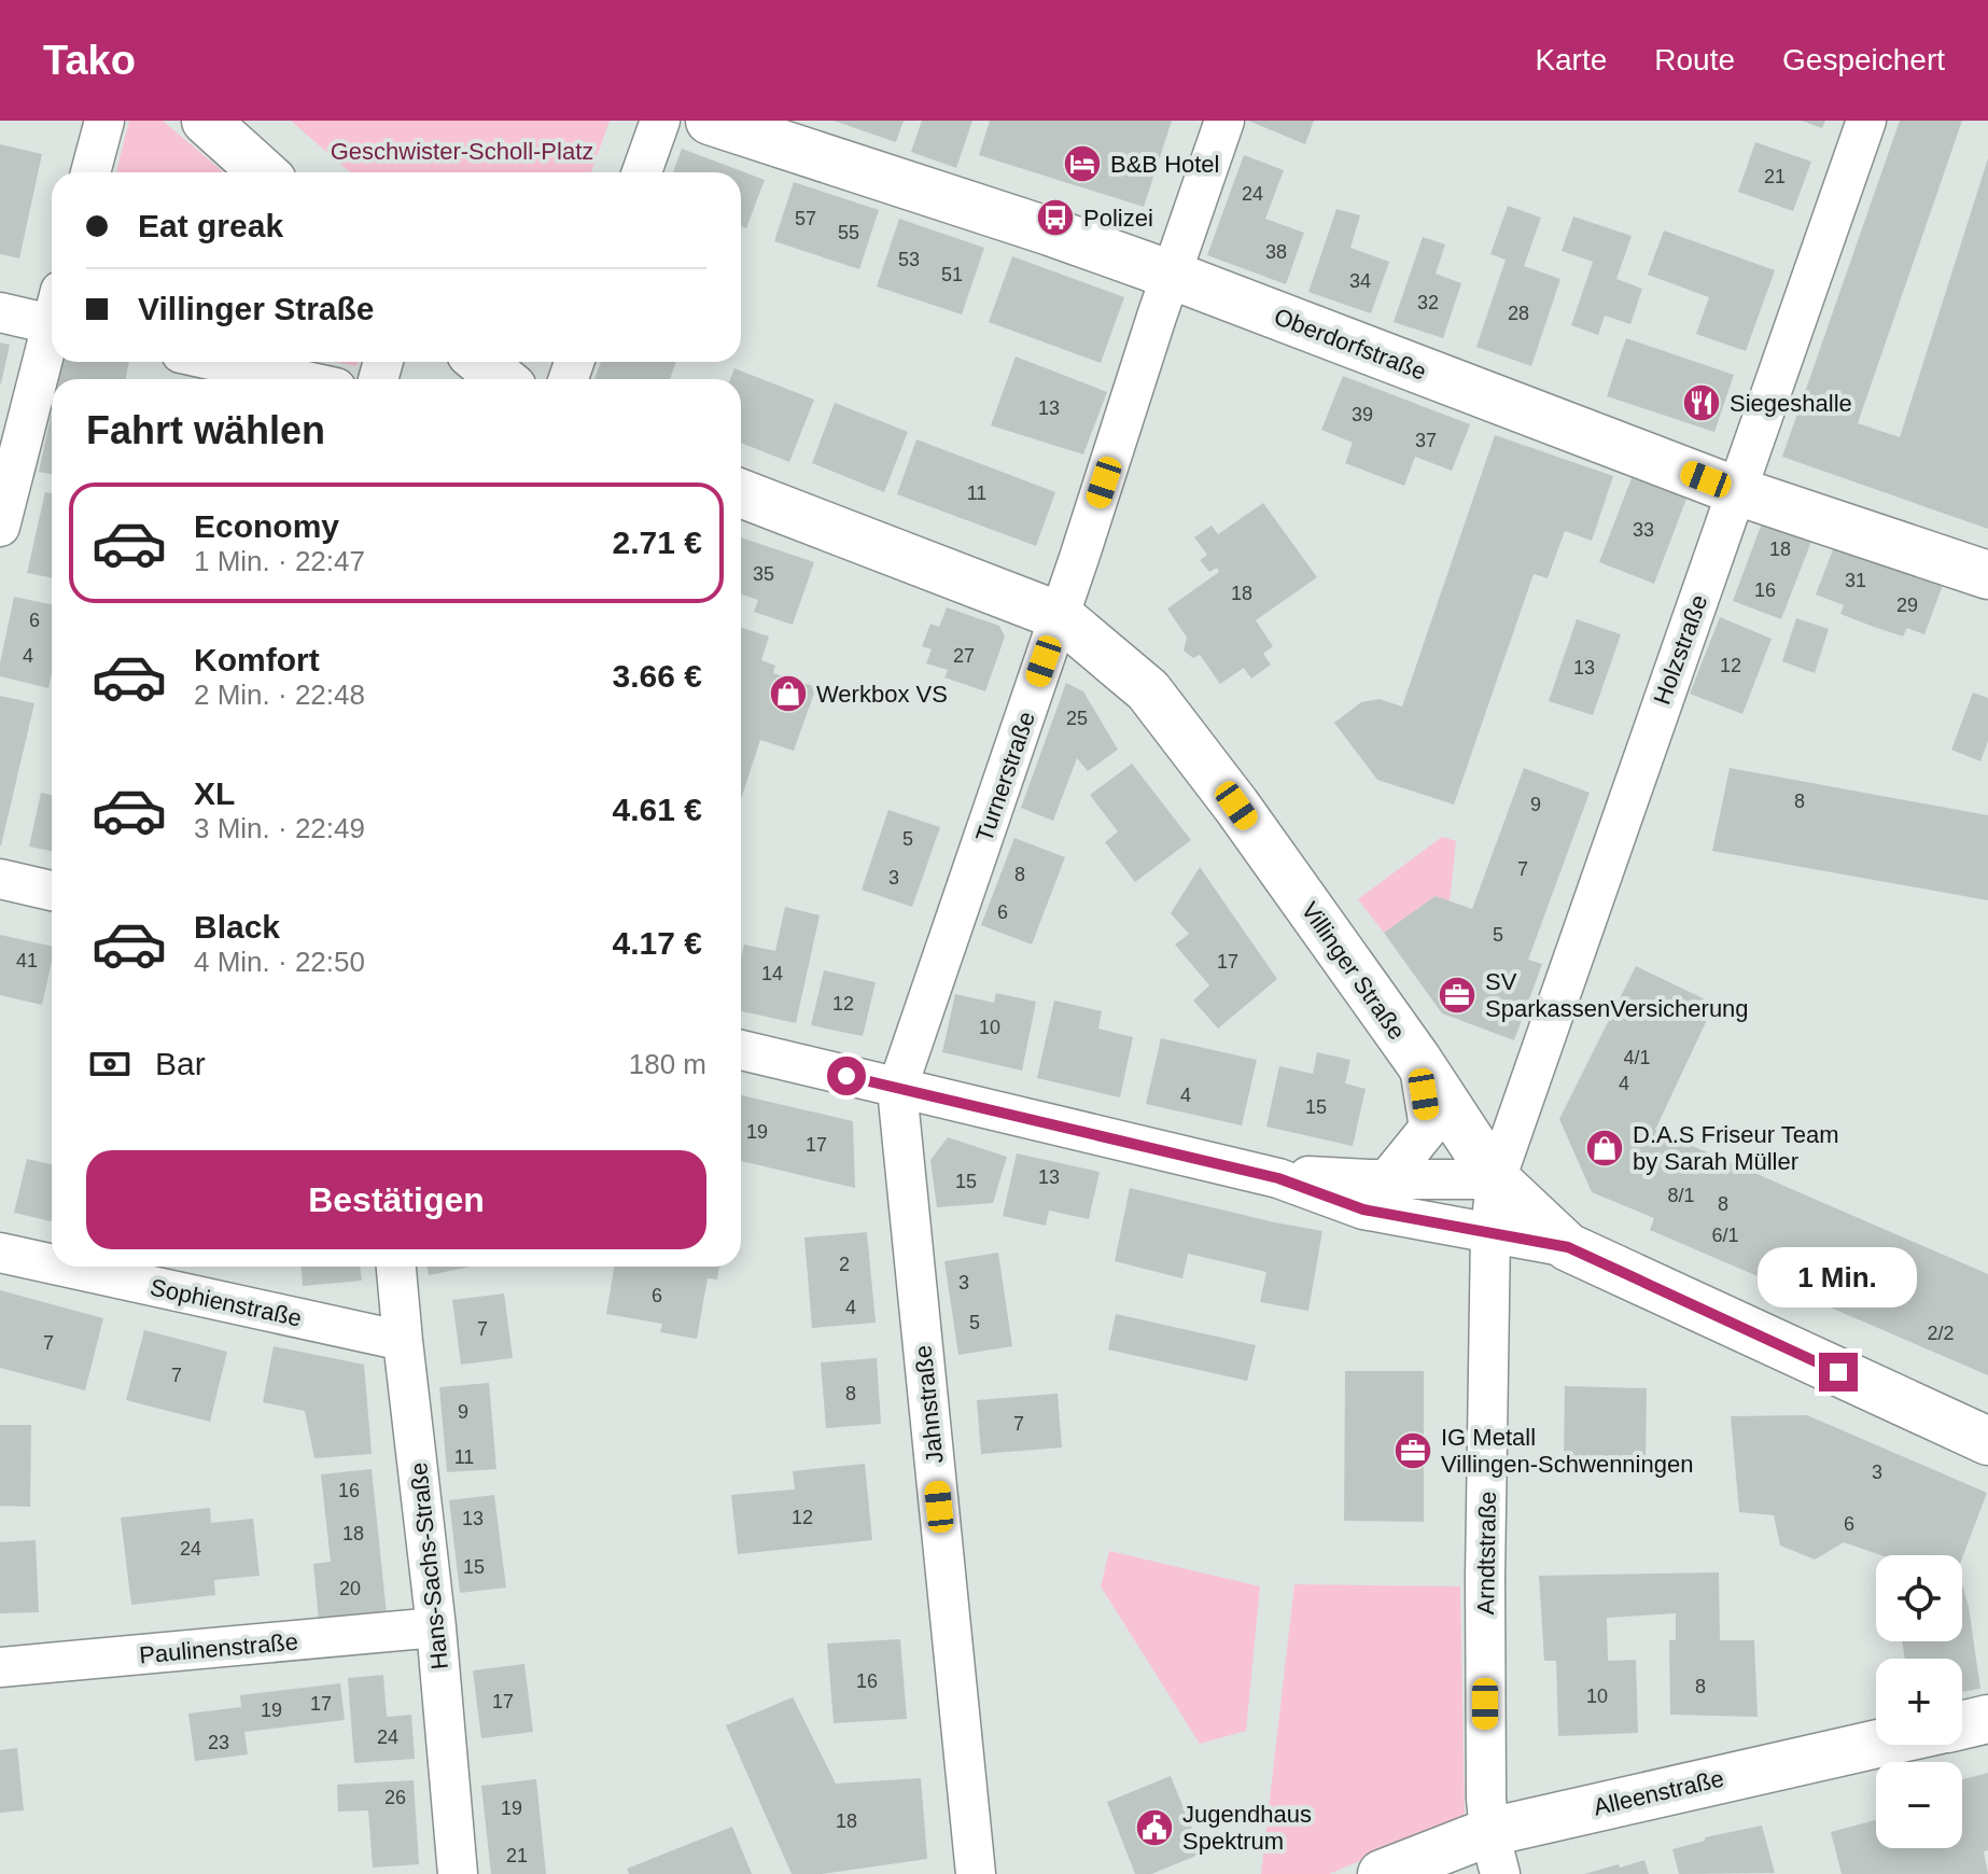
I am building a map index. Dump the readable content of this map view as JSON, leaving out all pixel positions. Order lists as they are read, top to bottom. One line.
{"streets":{"main road":["Oberdorfstraße","Villinger Straße","Alleenstraße"],"street":["Holzstraße","Turnerstraße","Sophienstraße","Jahnstraße","Arndtstraße","Hans-Sachs-Straße","Paulinenstraße"]},"crossings":[["Oberdorfstraße","Holzstraße"],["Oberdorfstraße","Turnerstraße"],["Holzstraße","Villinger Straße"],["Holzstraße","Arndtstraße"],["Turnerstraße","Villinger Straße"],["Turnerstraße","Jahnstraße"],["Villinger Straße","Arndtstraße"],["Sophienstraße","Hans-Sachs-Straße"],["Arndtstraße","Alleenstraße"],["Hans-Sachs-Straße","Paulinenstraße"]],"parks":["Geschwister-Scholl-Platz"],"places":{"hotel":["B&B Hotel"],"bus stop":["Polizei"],"restaurant":["Siegeshalle"],"shop":["Werkbox VS","D.A.S Friseur Team by Sarah Müller"],"office":["SV SparkassenVersicherung","IG Metall Villingen-Schwenningen"],"public building":["Jugendhaus Spektrum"]},"house_numbers":["21","24","57","55","38","53","51","34","32","28","13","39","37","11","33","18","35","31","16","18","29","6","4","27","12","13","25","8","9","5","7","8","3","6","5","41","17","14","12","10","4/1","4","4","15","19","17","13","15","8/1","8","6/1","2","3","6","4","5","7","2/2","7","7","8","9","7","11","3","16","12","13","6","18","24","15","20","16","8","10","17","17","19","24","23","26","19","18","21"],"page":{"header":"Tako","nav":["Karte","Route","Gespeichert"],"banner":["Eat greak","Villinger Straße"],"heading":"Fahrt wählen","list":[{"name":"Economy","note":"1 Min. · 22:47","value":"2.71 €"},{"name":"Komfort","note":"2 Min. · 22:48","value":"3.66 €"},{"name":"XL","note":"3 Min. · 22:49","value":"4.61 €"},{"name":"Black","note":"4 Min. · 22:50","value":"4.17 €"}],"pay":["Bar","180 m"],"buttons":"Bestätigen","bubble":"1 Min.","map_buttons":["+","−"]}}
